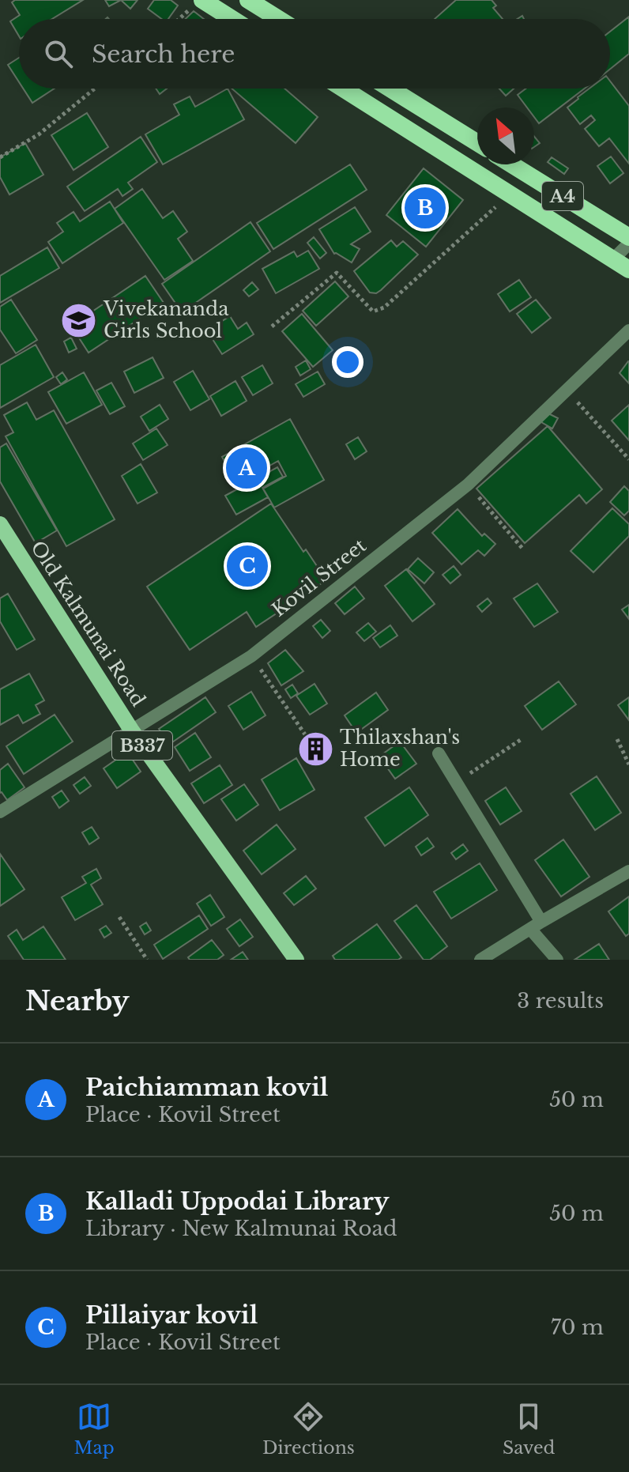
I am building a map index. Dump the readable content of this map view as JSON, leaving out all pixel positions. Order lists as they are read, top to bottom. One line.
{"streets":{"highway":["A4"],"main road":["Old Kalmunai Road","B337"],"street":["Kovil Street"]},"crossings":[["Kovil Street","Old Kalmunai Road"]],"places":{"school or university":["Vivekananda Girls School"],"building":["Thilaxshan's Home"]},"north":"top left","page":{"search":"Search here","pins":["B","A","C"],"heading":["Nearby","3 results"],"list":[{"mark":"A","name":"Paichiamman kovil","note":"Place · Kovil Street","value":"50 m"},{"mark":"B","name":"Kalladi Uppodai Library","note":"Library · New Kalmunai Road","value":"50 m"},{"mark":"C","name":"Pillaiyar kovil","note":"Place · Kovil Street","value":"70 m"}],"nav":["Map","Directions","Saved"]}}
